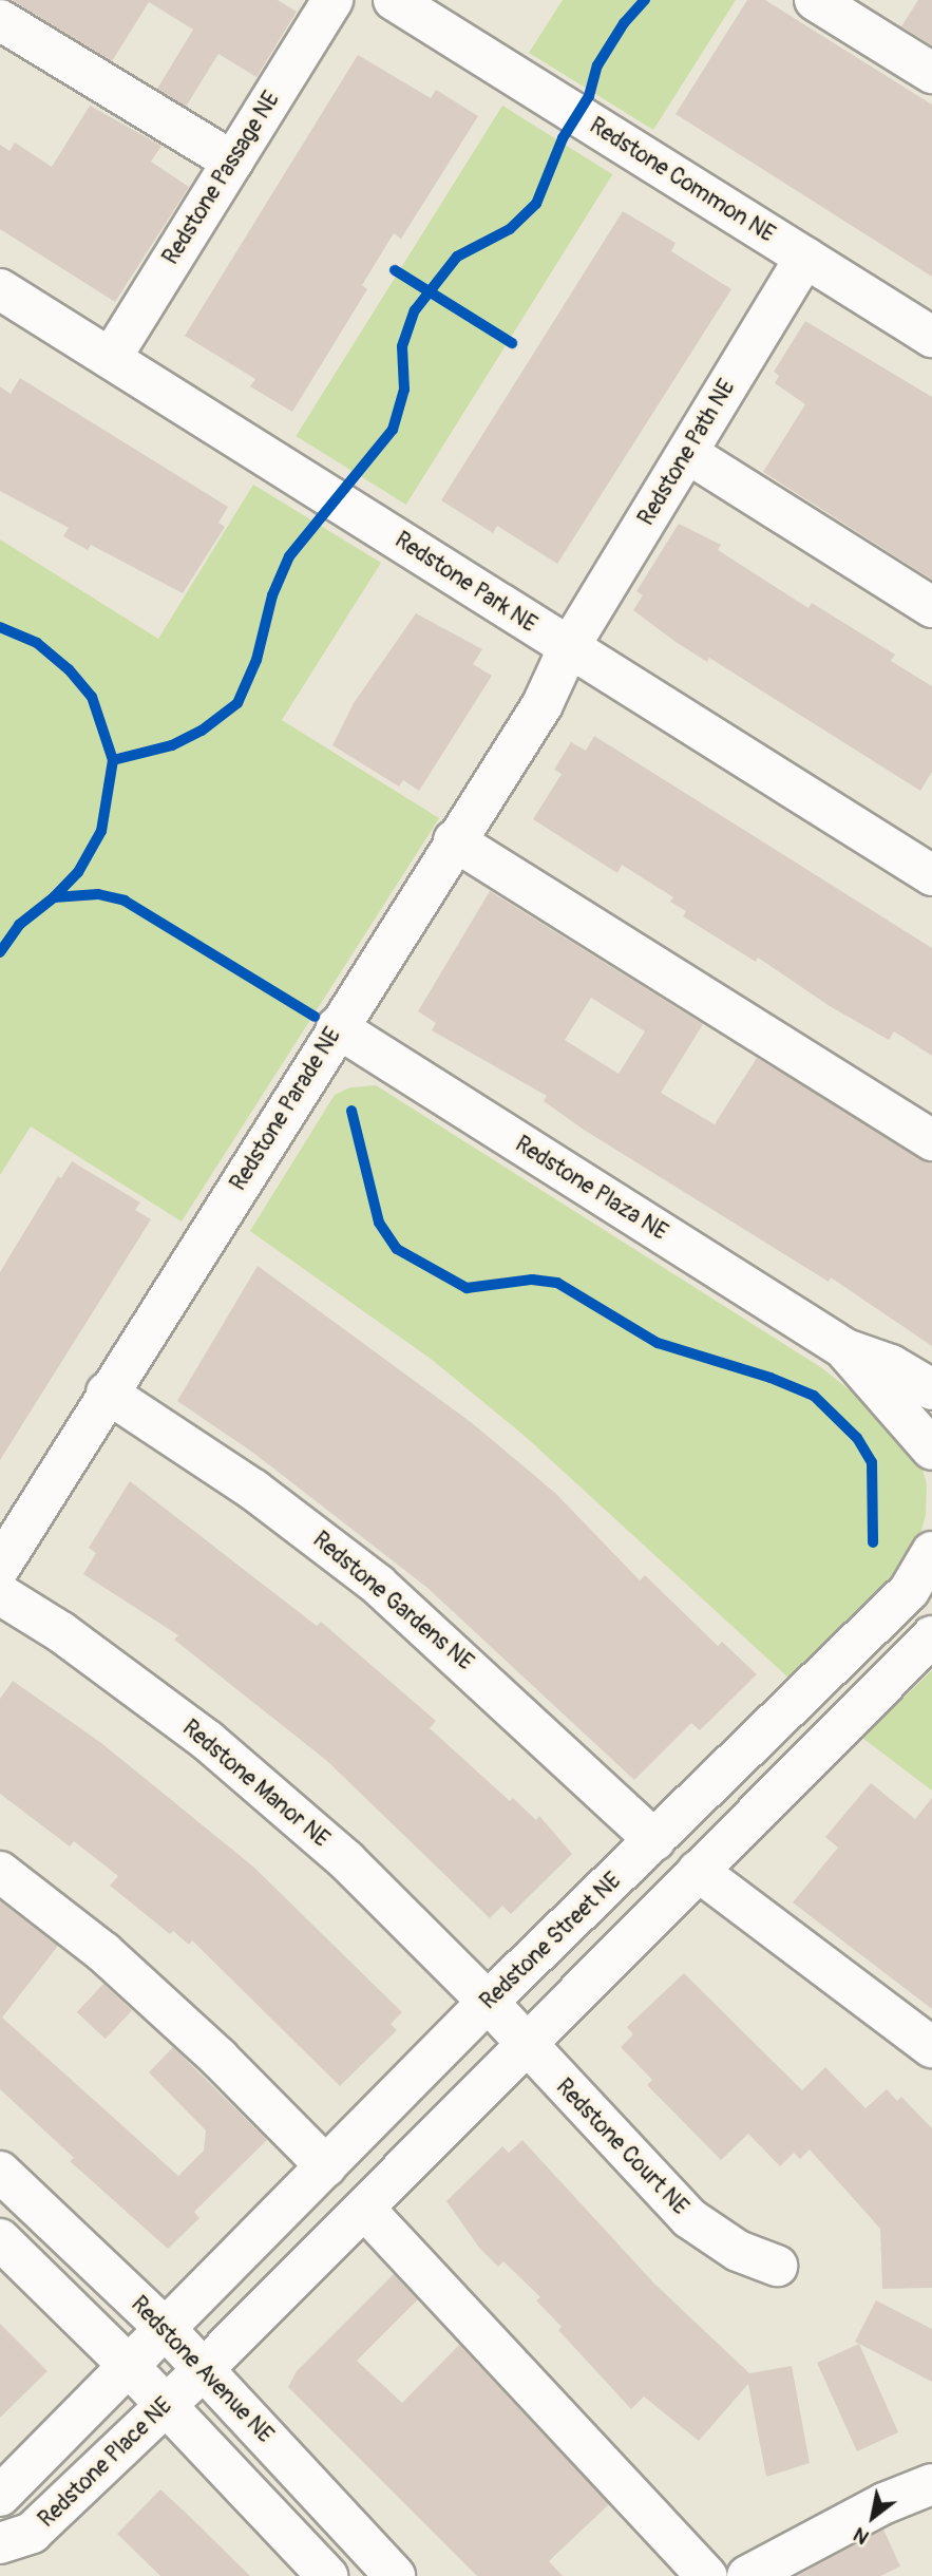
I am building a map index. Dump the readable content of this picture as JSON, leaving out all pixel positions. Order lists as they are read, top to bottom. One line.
{"streets":{"street":["Redstone Passage NE","Redstone Common NE","Redstone Path NE","Redstone Park NE","Redstone Parade NE","Redstone Plaza NE","Redstone Gardens NE","Redstone Manor NE","Redstone Street NE","Redstone Court NE","Redstone Avenue NE","Redstone Place NE"]},"crossings":[["Redstone Passage NE","Redstone Park NE"],["Redstone Common NE","Redstone Path NE"],["Redstone Path NE","Redstone Park NE"],["Redstone Path NE","Redstone Parade NE"],["Redstone Park NE","Redstone Parade NE"],["Redstone Parade NE","Redstone Plaza NE"],["Redstone Parade NE","Redstone Gardens NE"],["Redstone Gardens NE","Redstone Street NE"],["Redstone Manor NE","Redstone Street NE"],["Redstone Manor NE","Redstone Court NE"],["Redstone Street NE","Redstone Court NE"],["Redstone Street NE","Redstone Avenue NE"],["Redstone Avenue NE","Redstone Place NE"]],"north":"bottom left"}
